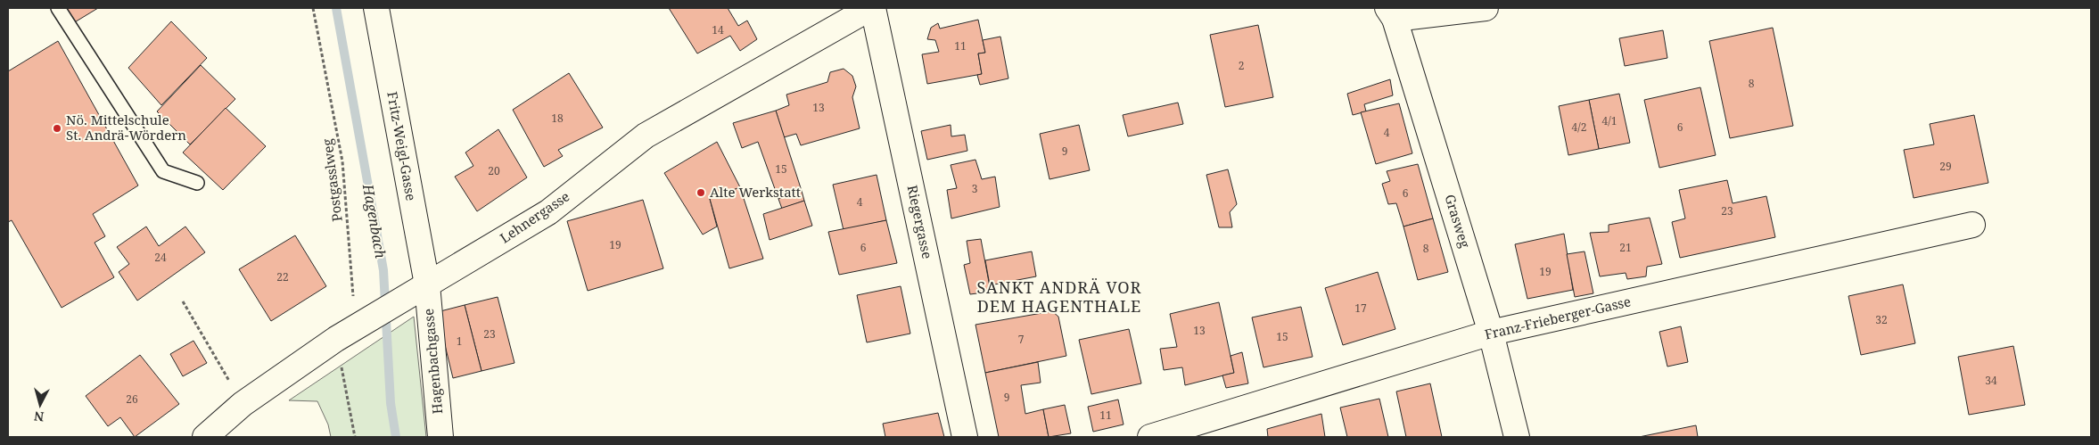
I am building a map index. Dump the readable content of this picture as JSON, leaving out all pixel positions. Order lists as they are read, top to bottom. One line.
{"streets":{"street":["Fritz-Weigl-Gasse","Lehnergasse","Grasweg","Riegergasse","Franz-Frieberger-Gasse","Hagenbachgasse"],"path":["Postgasslweg"]},"crossings":[["Fritz-Weigl-Gasse","Lehnergasse"],["Fritz-Weigl-Gasse","Hagenbachgasse"],["Postgasslweg","Lehnergasse"],["Lehnergasse","Riegergasse"],["Lehnergasse","Hagenbachgasse"],["Grasweg","Franz-Frieberger-Gasse"]],"districts":["SANKT ANDRÄ VOR DEM HAGENTHALE"],"water":["Hagenbach"],"places":["Nö. Mittelschule St. Andrä-Wördern","Alte Werkstatt"],"house_numbers":["14","11","2","8","13","18","4/1","4/2","6","4","9","29","15","20","3","6","4","23","19","6","21","8","24","19","22","17","32","13","23","15","7","1","34","9","26","11"],"north":"bottom"}
